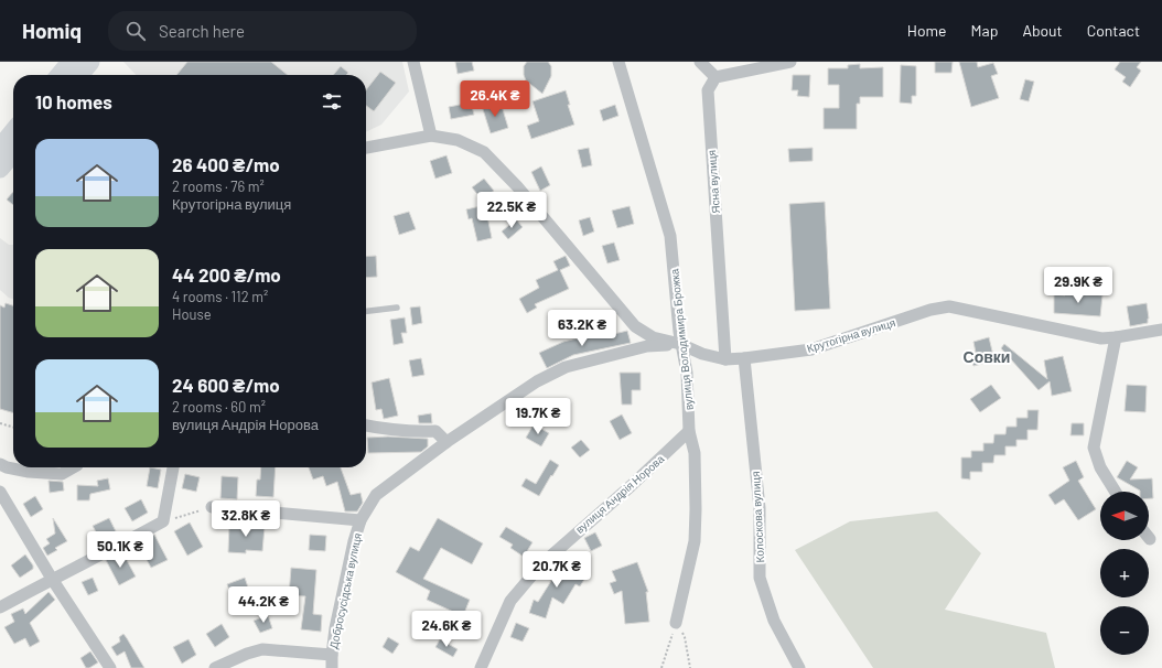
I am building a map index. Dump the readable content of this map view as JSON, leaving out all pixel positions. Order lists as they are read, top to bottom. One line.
{"streets":{"street":["Ясна вулиця","Крутогірна вулиця","вулиця Володимира Брожка","вулиця Андрія Норова","Колоскова вулиця","Добросусідська вулиця"]},"crossings":[["Ясна вулиця","Крутогірна вулиця"],["Крутогірна вулиця","вулиця Володимира Брожка"],["Крутогірна вулиця","Колоскова вулиця"],["Крутогірна вулиця","Добросусідська вулиця"],["вулиця Володимира Брожка","вулиця Андрія Норова"],["вулиця Володимира Брожка","Добросусідська вулиця"]],"districts":["Совки"],"north":"left","page":{"header":"Homiq","search":"Search here","nav":["Home","Map","About","Contact"],"heading":"10 homes","price":["26.4K ₴","22.5K ₴","29.9K ₴","63.2K ₴","19.7K ₴","32.8K ₴","50.1K ₴","20.7K ₴","44.2K ₴","24.6K ₴"],"list":[{"name":"26 400 ₴/mo","note":"2 rooms · 76 m² · Крутогірна вулиця"},{"name":"44 200 ₴/mo","note":"4 rooms · 112 m² · House"},{"name":"24 600 ₴/mo","note":"2 rooms · 60 m² · вулиця Андрія Норова"}],"map_buttons":["+","−"]}}
